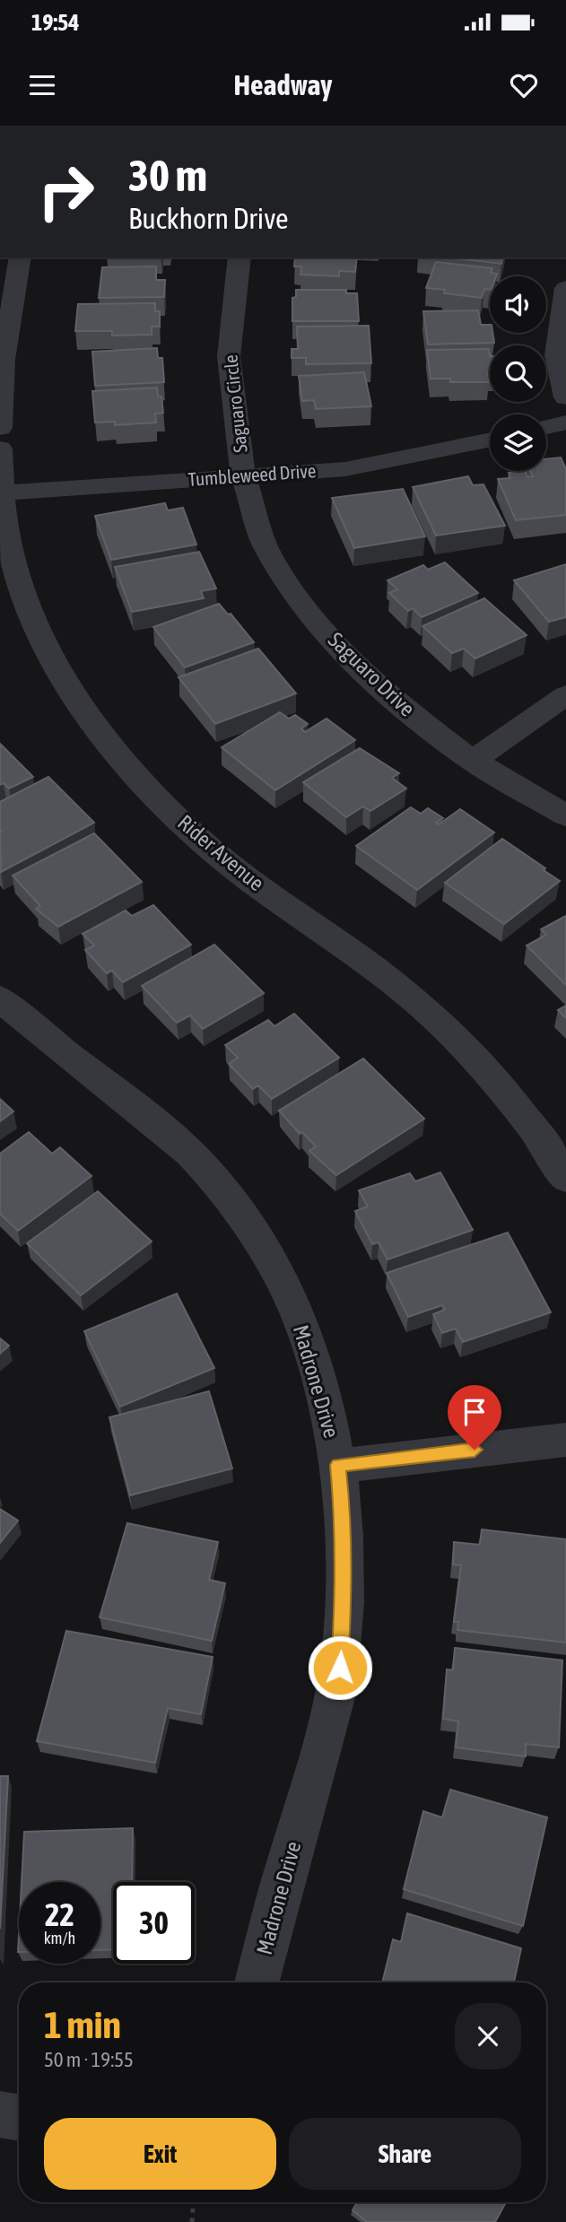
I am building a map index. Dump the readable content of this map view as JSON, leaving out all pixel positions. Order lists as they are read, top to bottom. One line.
{"streets":{"street":["Saguaro Circle","Tumbleweed Drive","Saguaro Drive","Rider Avenue","Madrone Drive"]},"crossings":[["Saguaro Circle","Tumbleweed Drive"],["Saguaro Circle","Saguaro Drive"],["Tumbleweed Drive","Saguaro Drive"],["Tumbleweed Drive","Rider Avenue"]],"page":{"status":"19:54","header":"Headway","turn":["30 m","Buckhorn Drive"],"speed":"22 km/h","limit":"30","heading":["1 min","50 m · 19:55"],"buttons":["Exit","Share"]}}
